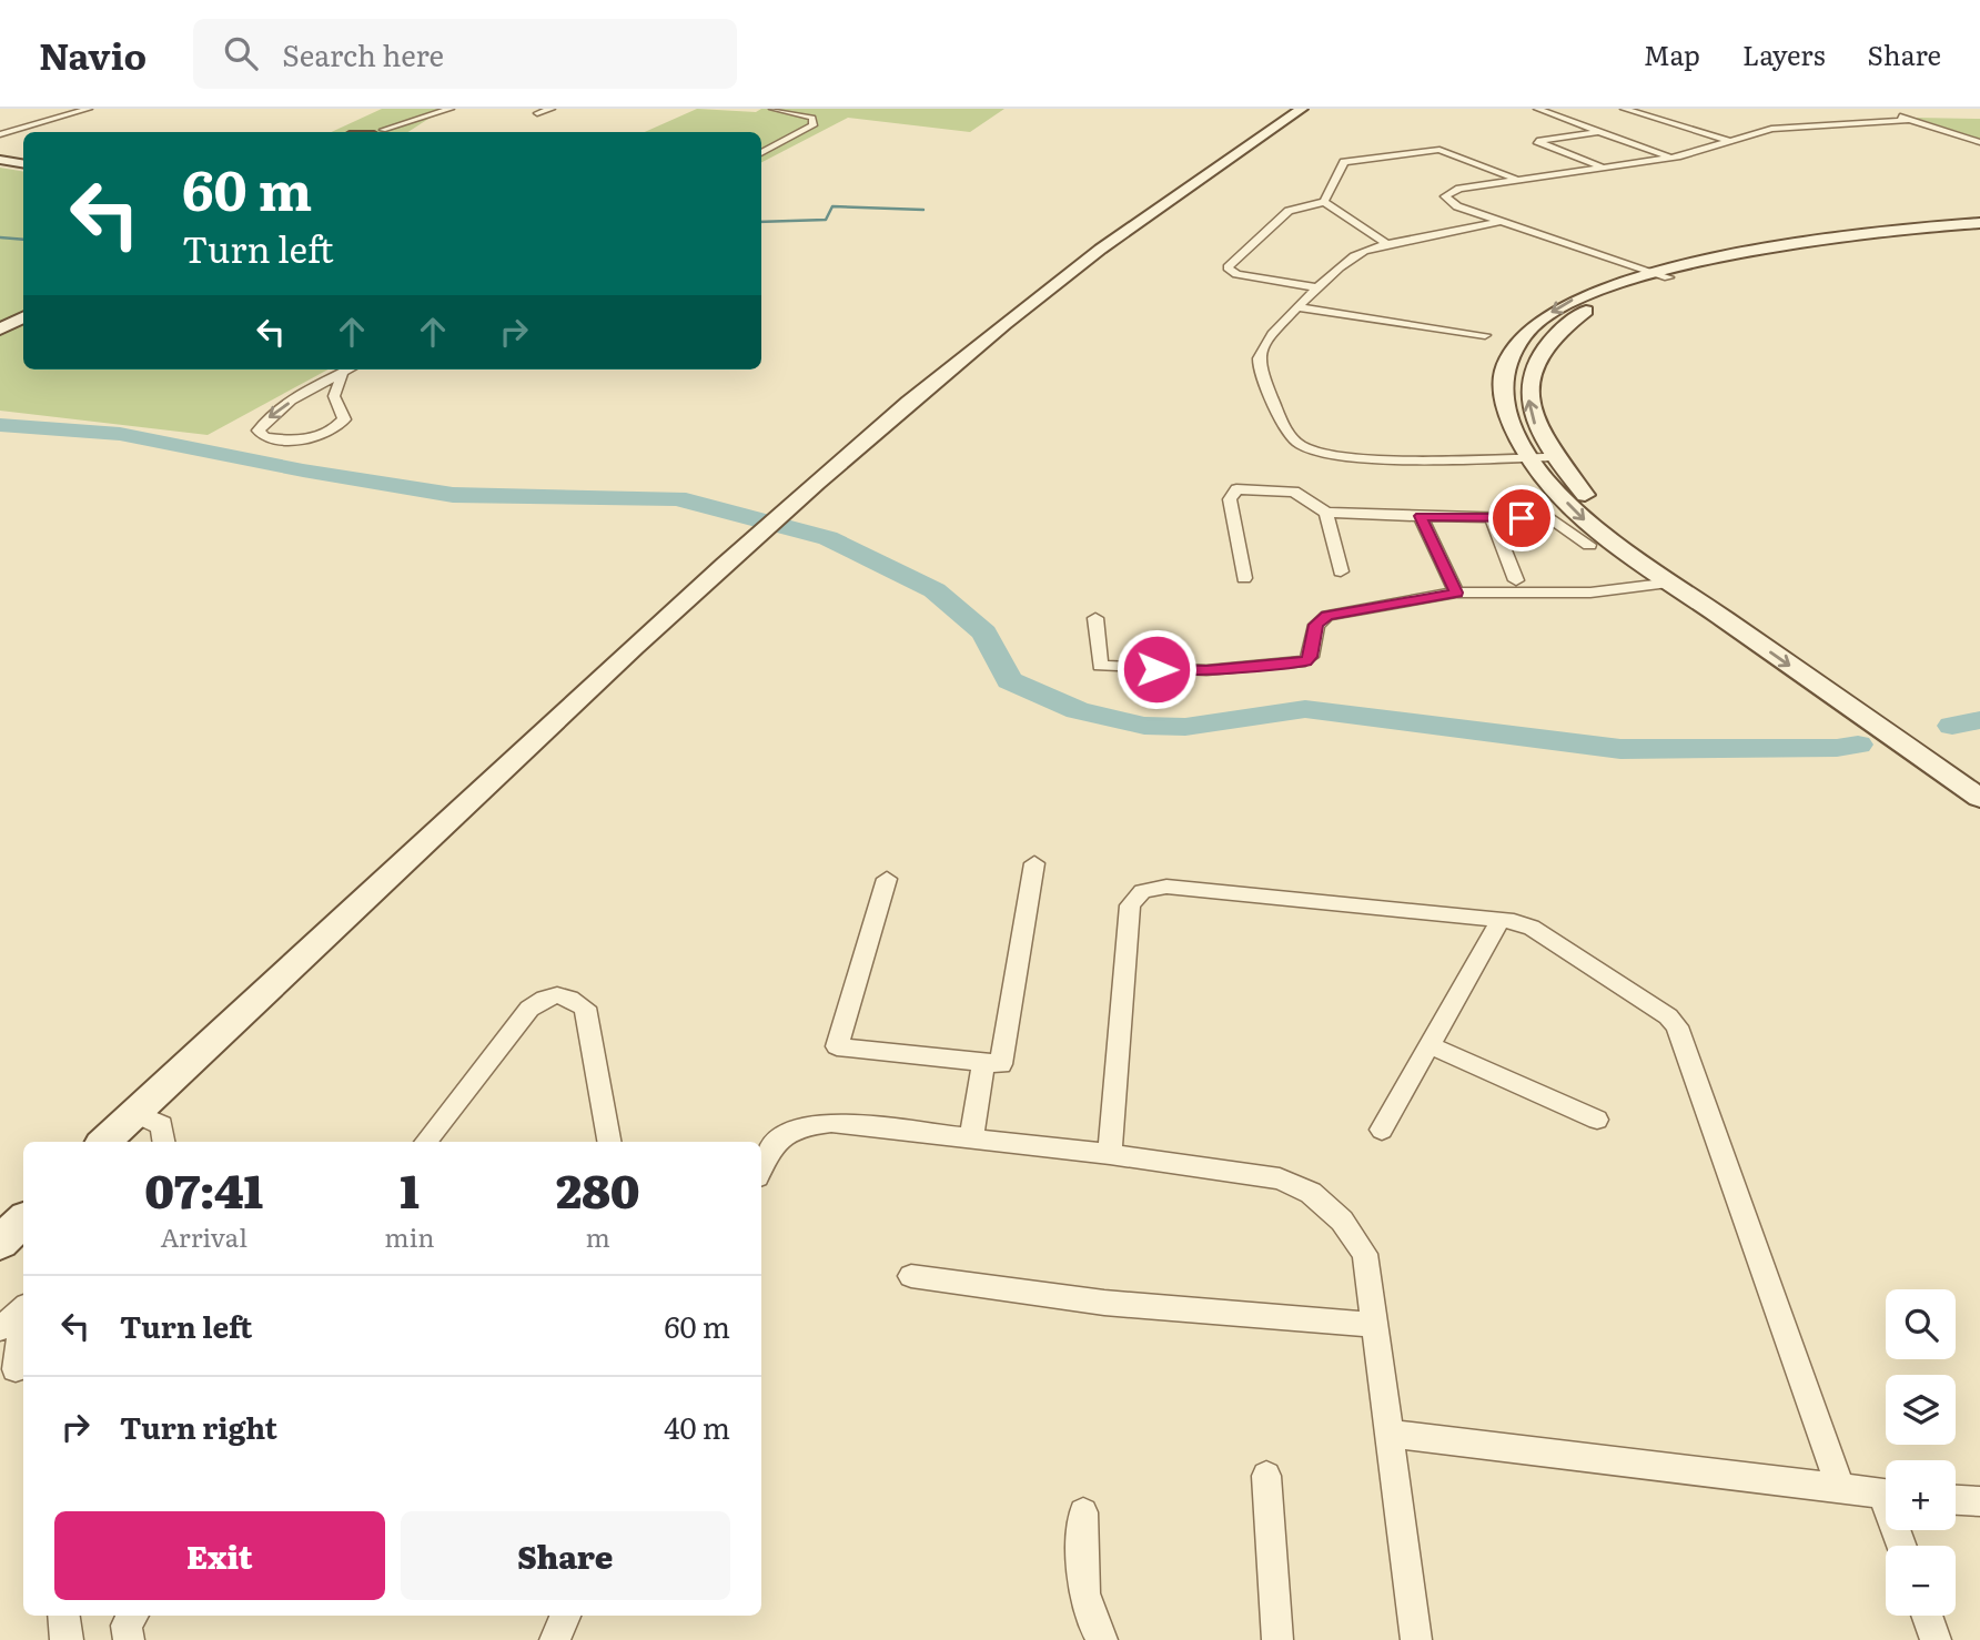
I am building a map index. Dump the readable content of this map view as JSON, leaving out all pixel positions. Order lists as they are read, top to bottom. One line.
{"page":{"header":"Navio","search":"Search here","nav":["Map","Layers","Share"],"turn":["60 m","Turn left"],"eta":["07:41","Arrival","1","min","280","m"],"list":[{"name":"Turn left","value":"60 m"},{"name":"Turn right","value":"40 m"}],"map_buttons":["+","−"],"buttons":["Exit","Share"]}}
